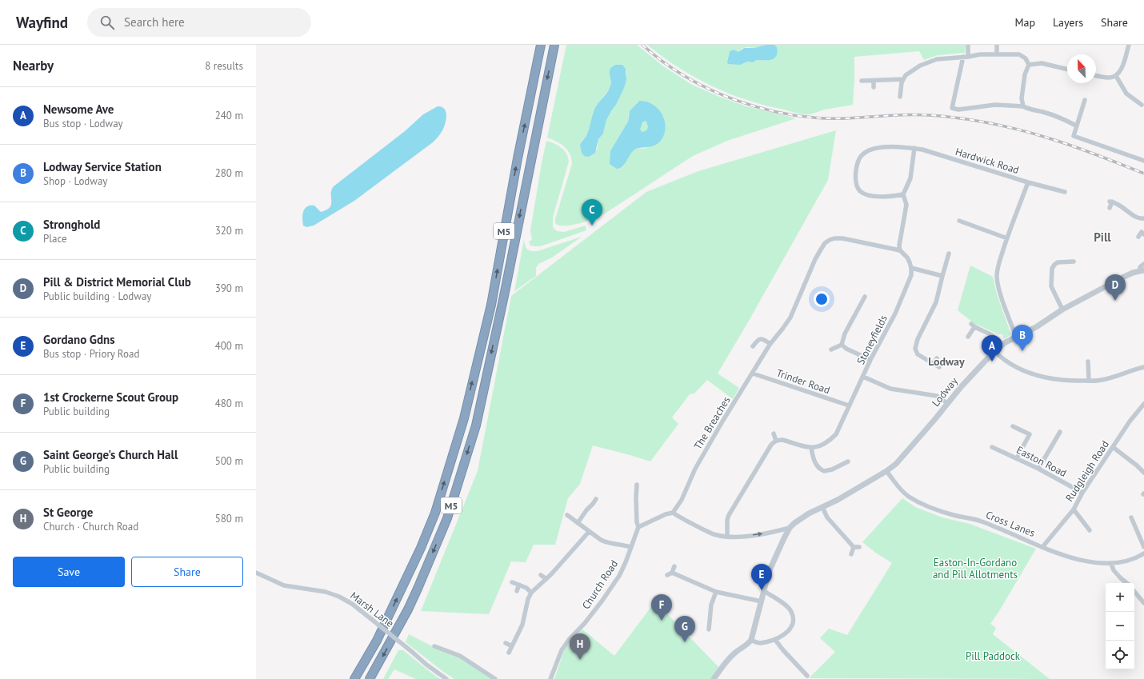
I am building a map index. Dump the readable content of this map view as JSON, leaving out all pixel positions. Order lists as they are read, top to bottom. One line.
{"streets":{"highway":["M5"],"street":["Hardwick Road","Stoneyfields","Trinder Road","Lodway","The Breaches","Easton Road","Rudgleigh Road","Cross Lanes","Church Road","Marsh Lane"]},"crossings":[["Hardwick Road","Lodway"],["Stoneyfields","Trinder Road"],["Trinder Road","The Breaches"],["Lodway","Cross Lanes"],["Easton Road","Rudgleigh Road"],["Rudgleigh Road","Cross Lanes"]],"districts":["Pill","Lodway"],"parks":["Easton-In-Gordano and Pill Allotments","Pill Paddock"],"north":"top left","page":{"header":"Wayfind","search":"Search here","nav":["Map","Layers","Share"],"heading":["Nearby","8 results"],"list":[{"mark":"A","name":"Newsome Ave","note":"Bus stop · Lodway","value":"240 m"},{"mark":"B","name":"Lodway Service Station","note":"Shop · Lodway","value":"280 m"},{"mark":"C","name":"Stronghold","note":"Place","value":"320 m"},{"mark":"D","name":"Pill & District Memorial Club","note":"Public building · Lodway","value":"390 m"},{"mark":"E","name":"Gordano Gdns","note":"Bus stop · Priory Road","value":"400 m"},{"mark":"F","name":"1st Crockerne Scout Group","note":"Public building","value":"480 m"},{"mark":"G","name":"Saint George's Church Hall","note":"Public building","value":"500 m"},{"mark":"H","name":"St George","note":"Church · Church Road","value":"580 m"}],"pins":["C","D","B","A","E","F","G","H"],"buttons":["Save","Share"],"map_buttons":["+","−"]}}
